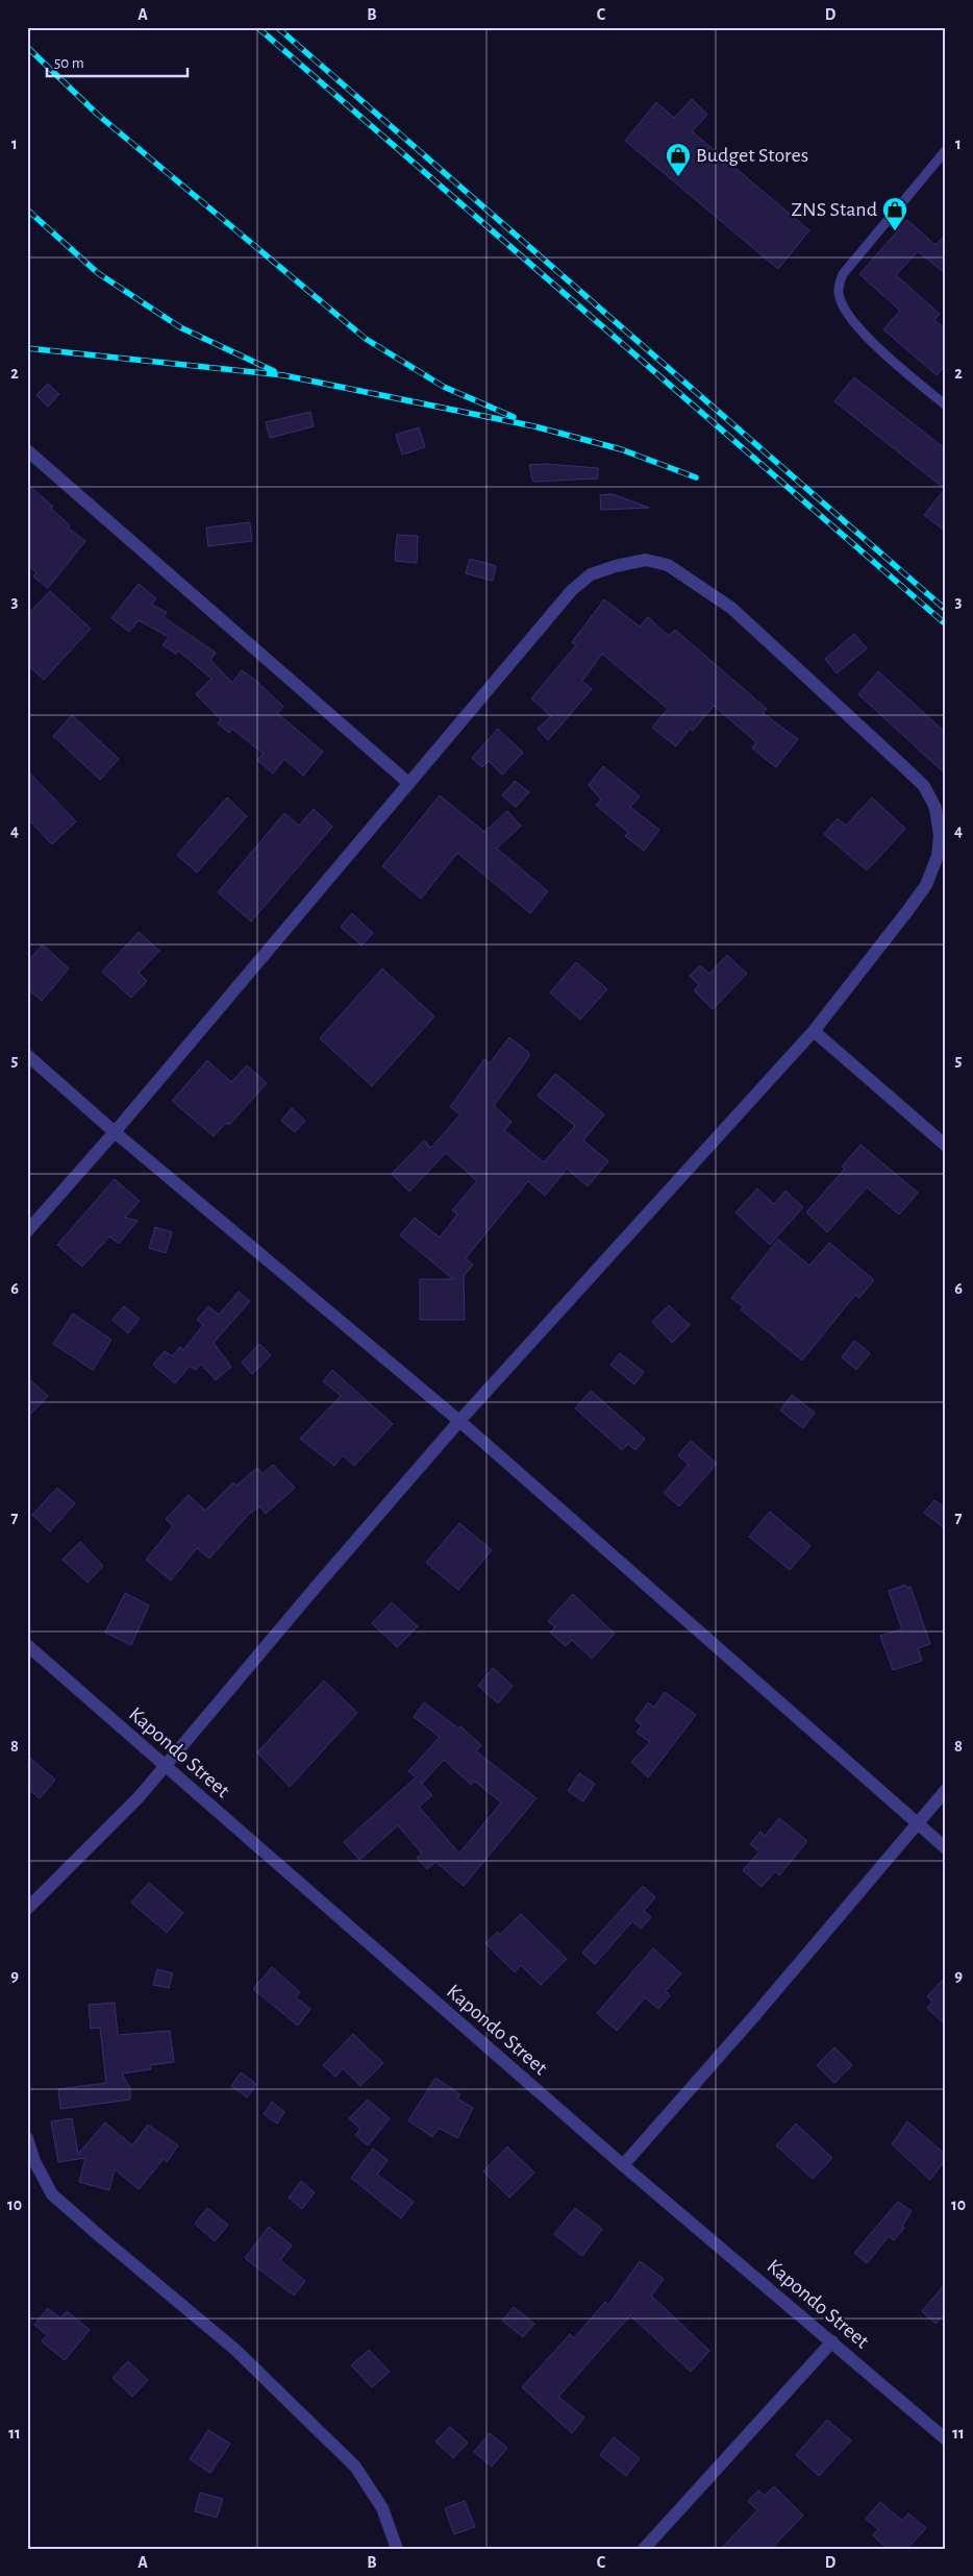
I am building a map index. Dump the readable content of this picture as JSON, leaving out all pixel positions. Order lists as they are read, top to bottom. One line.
{"streets":{"street":["Kapondo Street"]},"places":{"shop":["Budget Stores","ZNS Stand"]},"scale_bar":"50 m","grid":{"columns":["A","B","C","D"],"rows":["1","2","3","4","5","6","7","8","9","10","11"]}}
